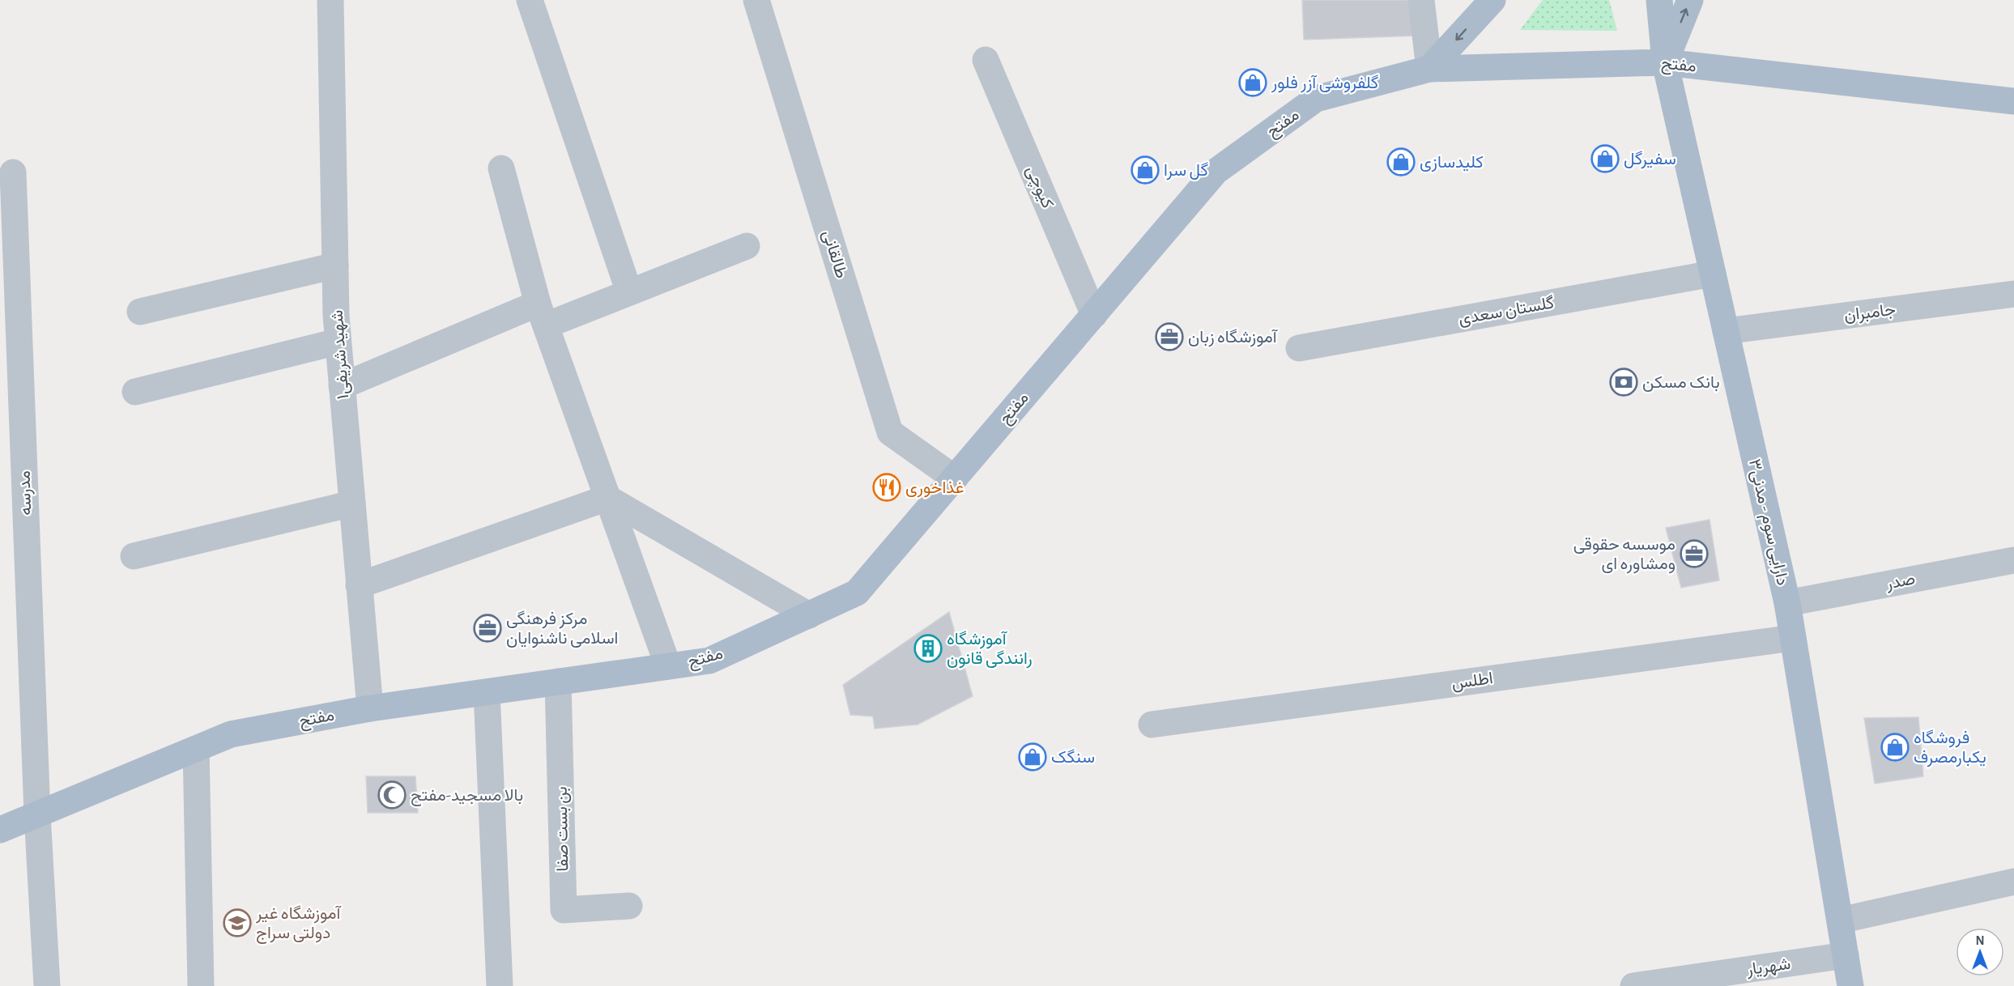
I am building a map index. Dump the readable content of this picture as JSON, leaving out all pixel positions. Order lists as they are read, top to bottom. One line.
{"streets":{"main road":["مفتح","دارایی سوم - مدنی۳"],"street":["کیوچی","طالقانی","گلستان سعدی","جامبران","شهید شریفی۱","مدرسه","صدر","اطلس","بن بست صفا","شهریار"]},"crossings":[["مفتح","کیوچی"],["مفتح","طالقانی"],["مفتح","شهید شریفی۱"],["مفتح","مدرسه"],["مفتح","دارایی سوم - مدنی۳"],["مفتح","بن بست صفا"],["گلستان سعدی","دارایی سوم - مدنی۳"],["جامبران","دارایی سوم - مدنی۳"],["دارایی سوم - مدنی۳","صدر"],["دارایی سوم - مدنی۳","اطلس"],["دارایی سوم - مدنی۳","شهریار"]],"places":{"shop":["گلفروشی آزر فلور","سفیرگل","کلیدسازی","گل سرا","فروشگاه یکبارمصرف","سنگک"],"office":["آموزشگاه زبان","موسسه حقوقی ومشاوره ای","مرکز فرهنگی اسلامی ناشنوایان"],"bank":["بانک مسکن"],"restaurant":["غذاخوری"],"building":["آموزشگاه رانندگی قانون"],"mosque":["بالا مسجید-مفتح"],"school or university":["آموزشگاه غیر دولتی سراج"]},"north":"top"}
